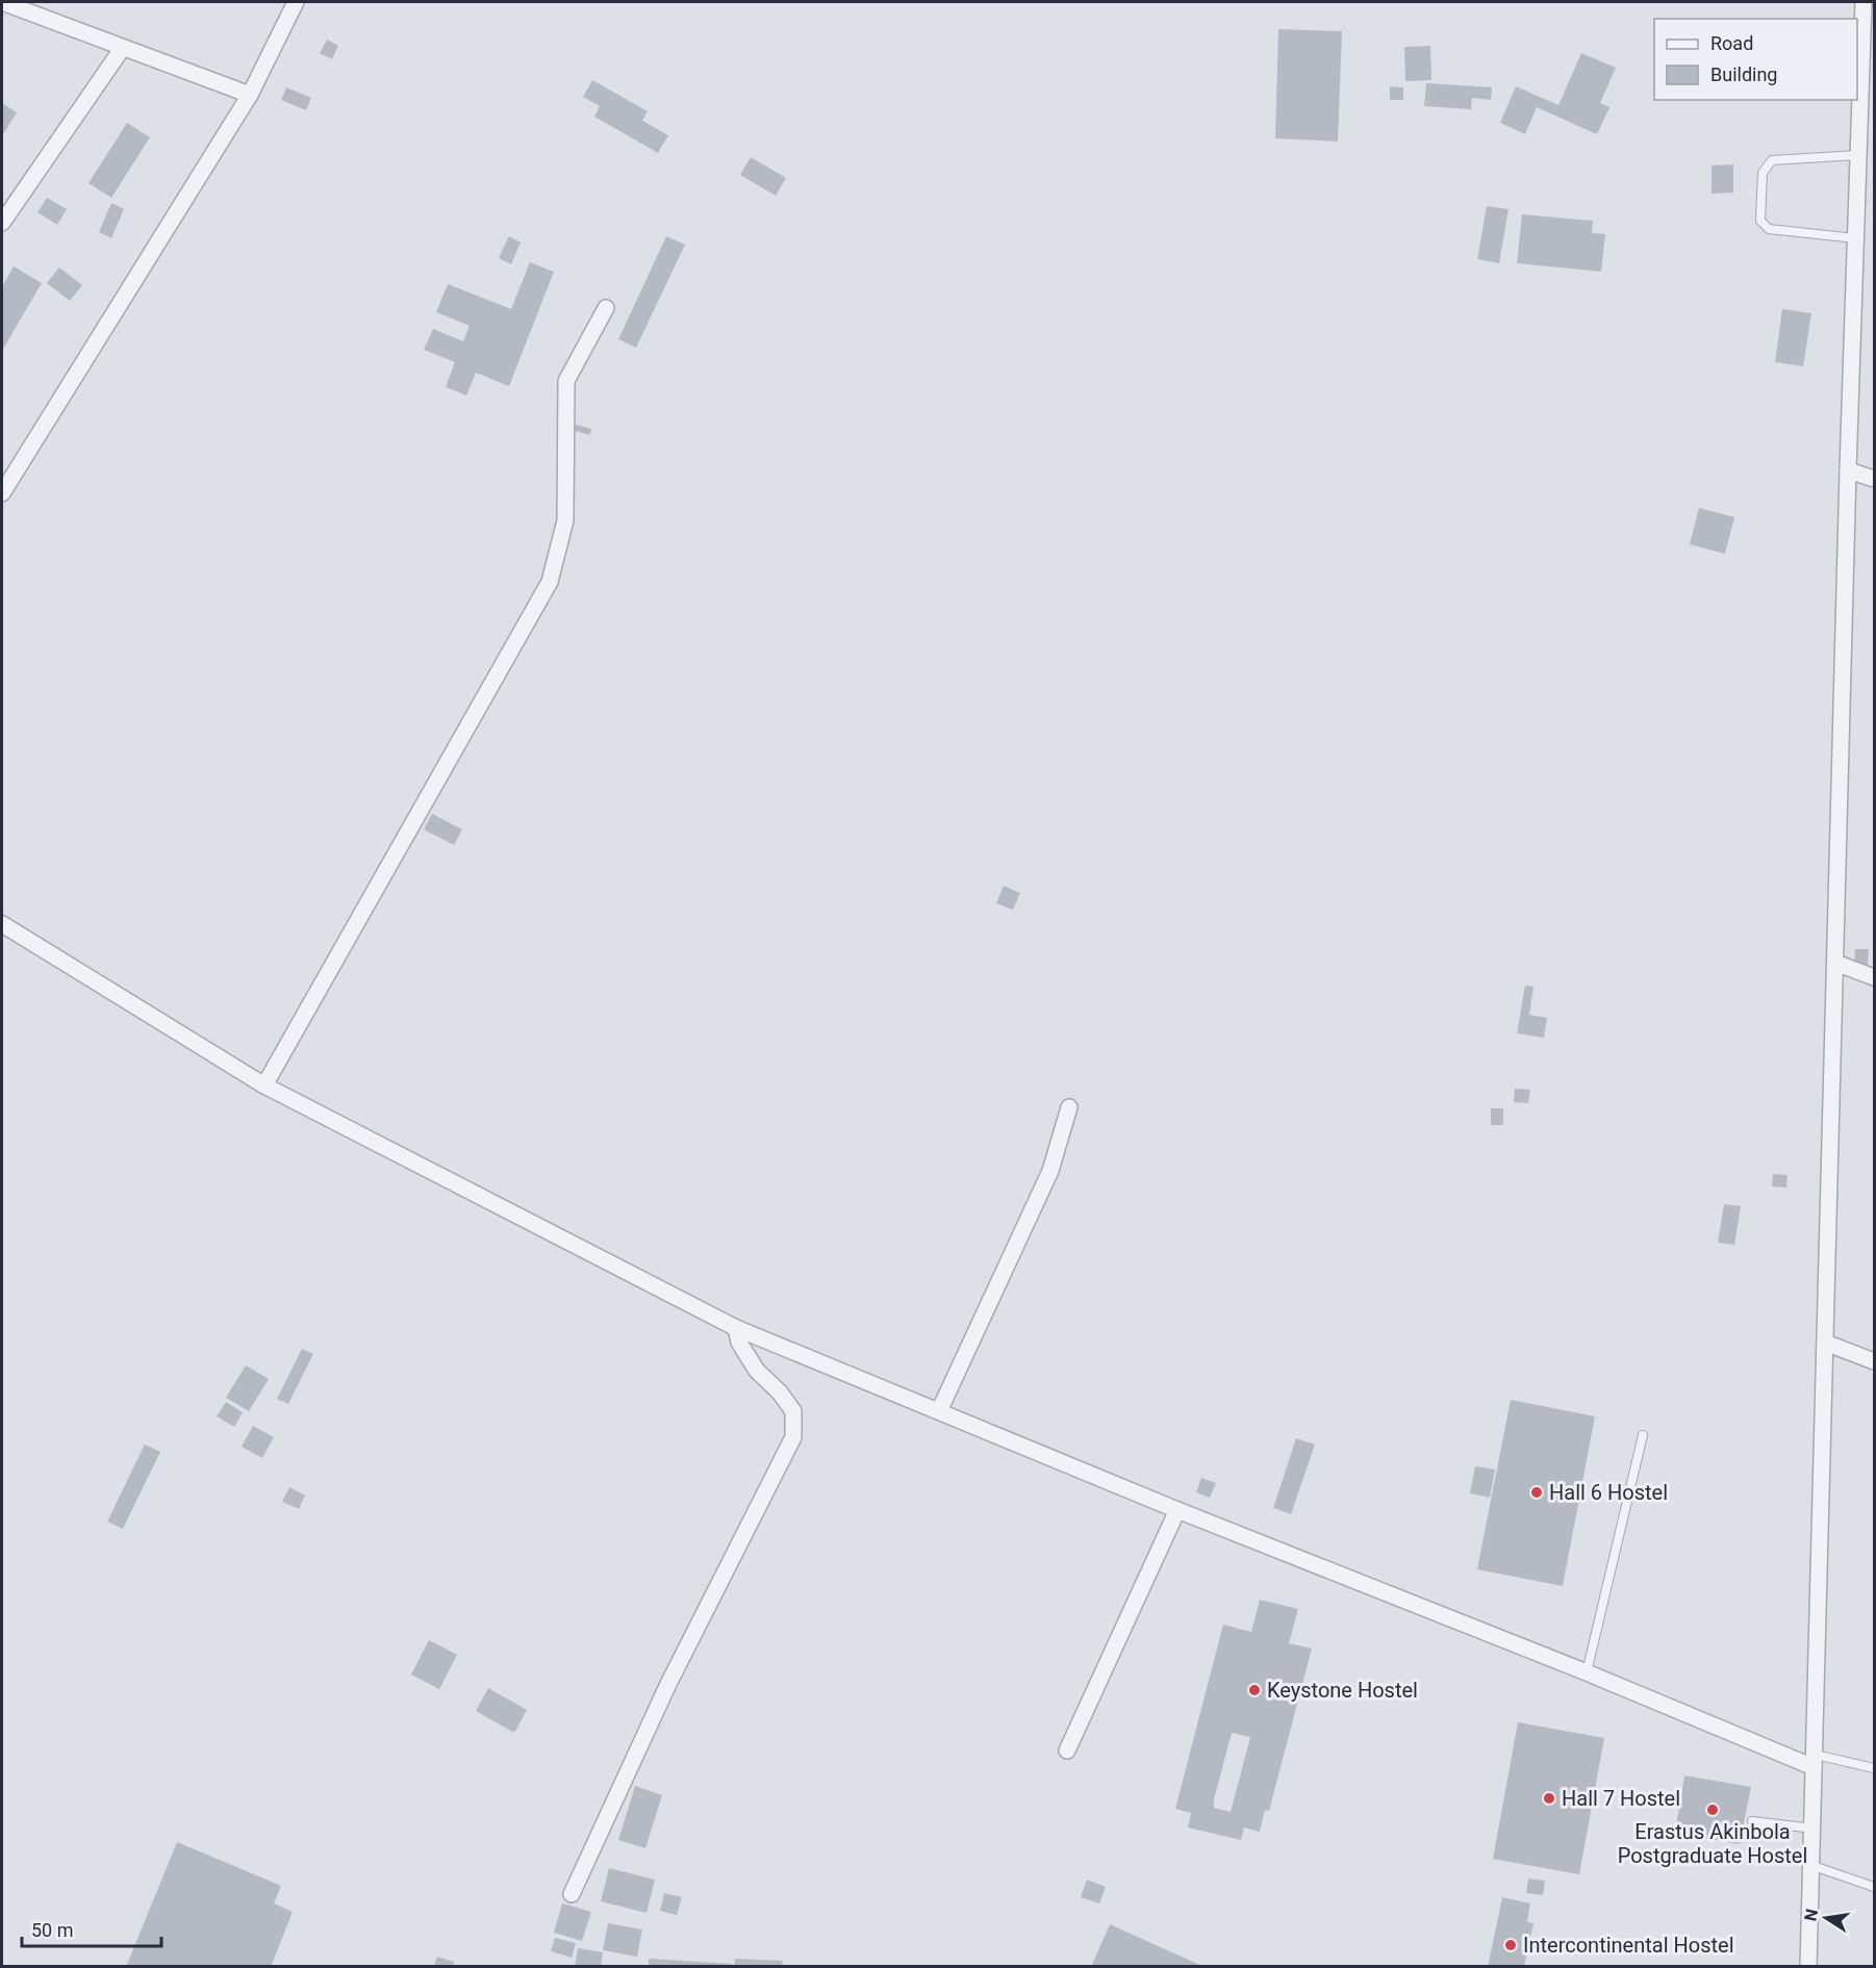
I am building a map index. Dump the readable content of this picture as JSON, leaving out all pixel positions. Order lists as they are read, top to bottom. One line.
{"places":["Hall 6 Hostel","Keystone Hostel","Hall 7 Hostel","Erastus Akinbola Postgraduate Hostel","Intercontinental Hostel"],"legend":["Road","Building"],"scale_bar":"50 m","north":"left"}
